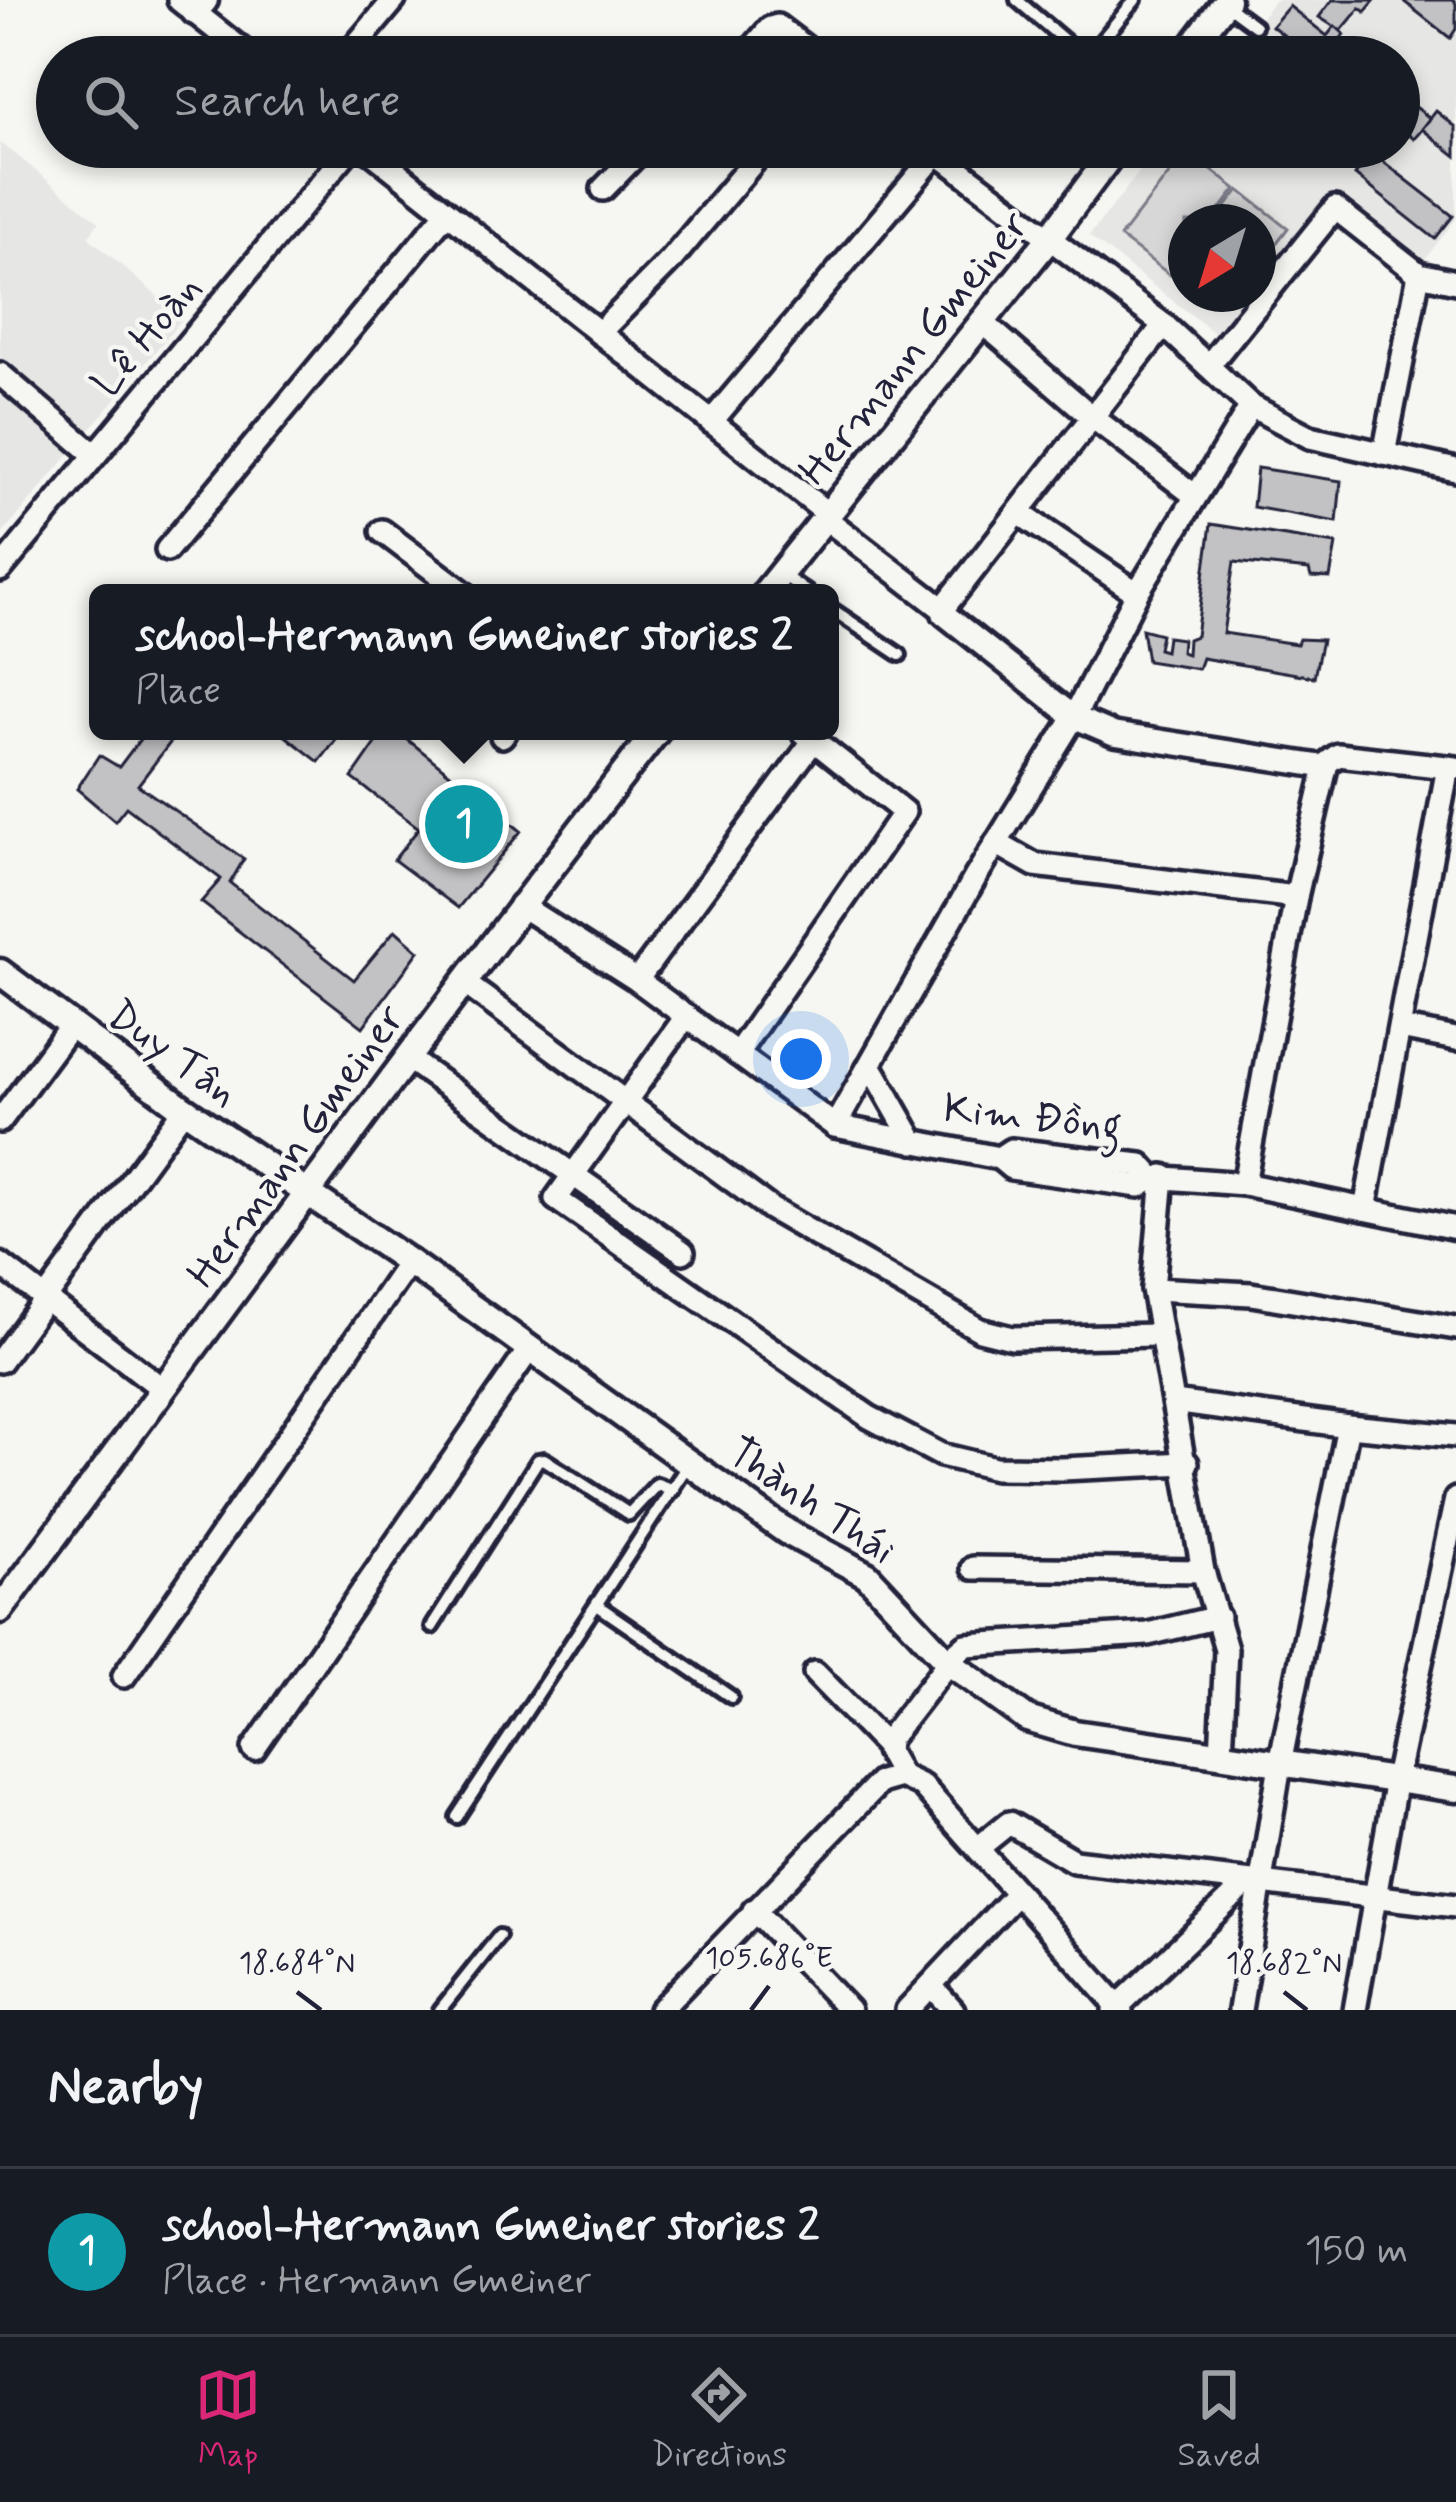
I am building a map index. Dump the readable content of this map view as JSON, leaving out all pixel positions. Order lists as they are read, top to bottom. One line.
{"streets":{"street":["Lê Hoàn","Hermann Gmeiner","Duy Tân","Kim Đồng","Thành Thái"]},"crossings":[["Hermann Gmeiner","Duy Tân"],["Hermann Gmeiner","Kim Đồng"],["Hermann Gmeiner","Thành Thái"],["Duy Tân","Thành Thái"]],"north":"bottom left","page":{"search":"Search here","popup":["school-Hermann Gmeiner stories 2","Place"],"pins":"1","heading":"Nearby","list":[{"mark":"1","name":"school-Hermann Gmeiner stories 2","note":"Place · Hermann Gmeiner","value":"150 m"}],"nav":["Map","Directions","Saved"]},"coordinates":["105.686°E","18.684°N","18.682°N"]}
